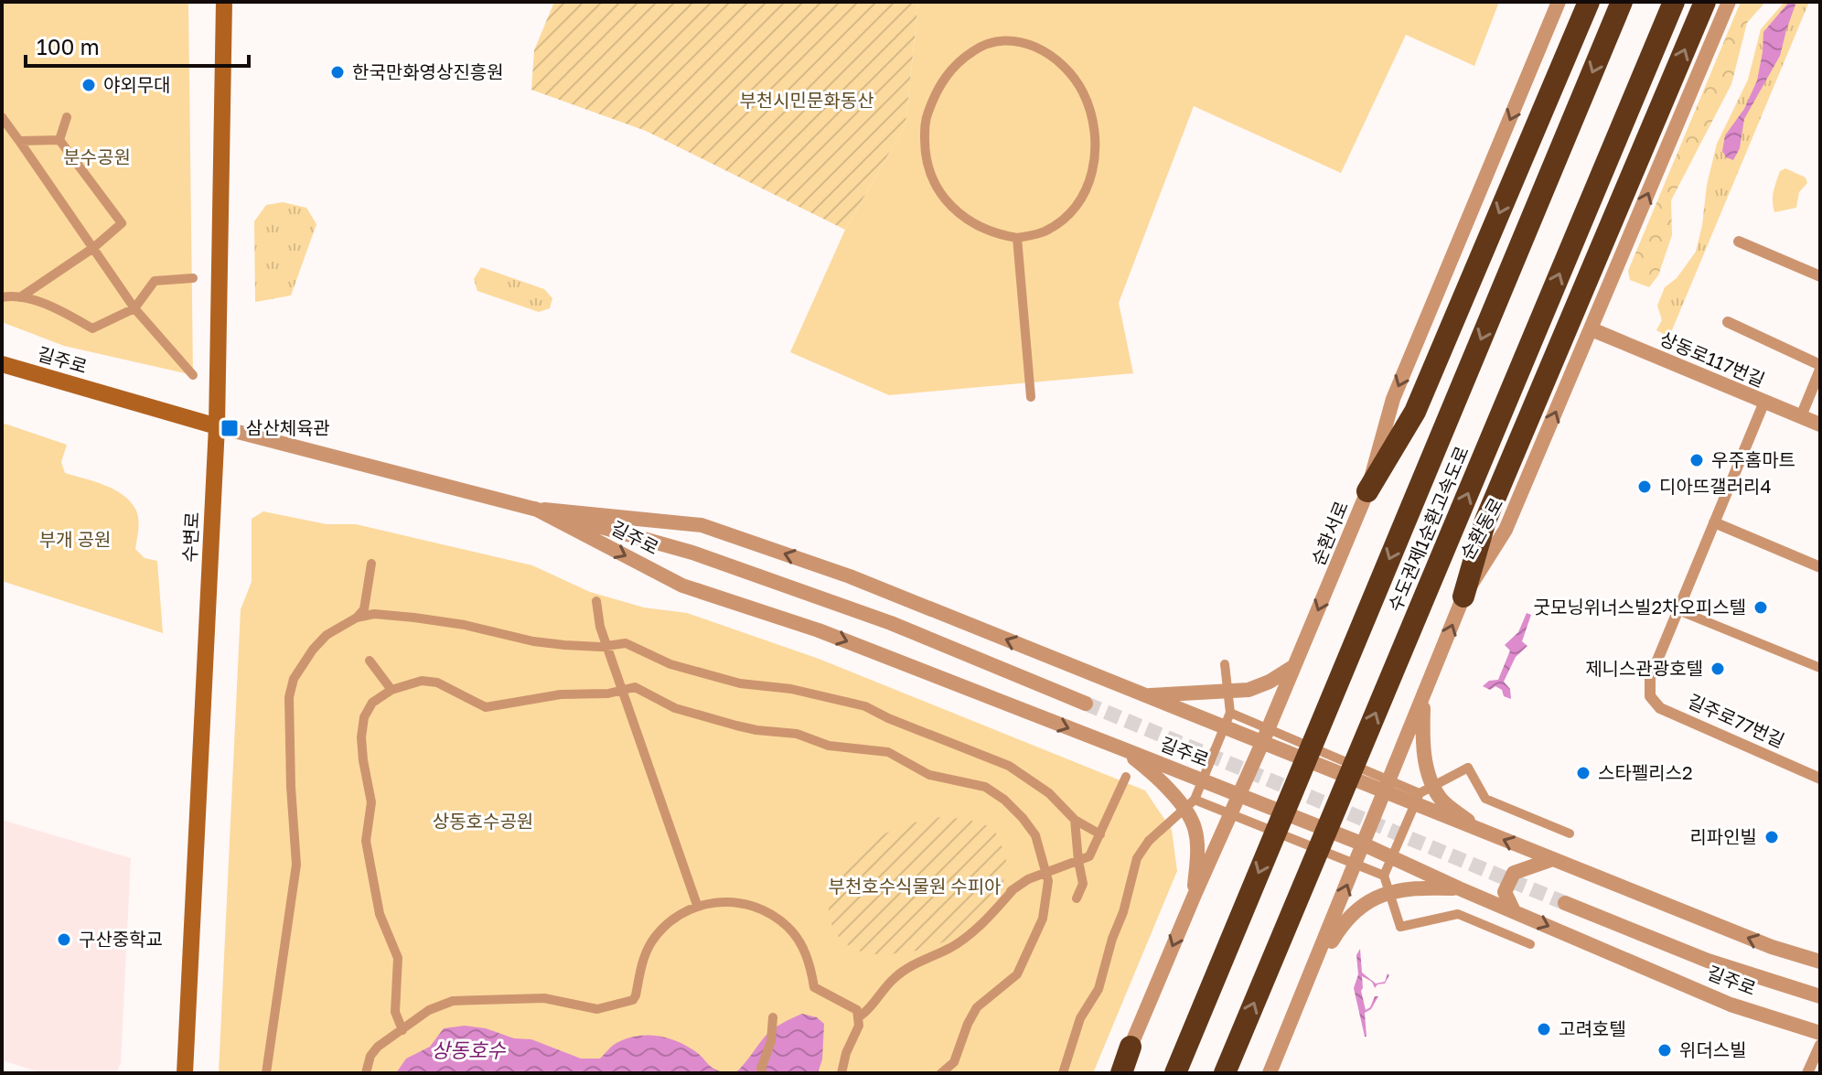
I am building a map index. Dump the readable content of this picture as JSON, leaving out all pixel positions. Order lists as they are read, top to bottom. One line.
{"streets":{"highway":["수도권제1순환고속도로"],"main road":["길주로","수변로"],"street":["상동로117번길","순환동로","순환서로","길주로77번길"]},"crossings":[["상동로117번길","순환동로"],["상동로117번길","길주로77번길"],["길주로","순환동로"],["길주로","순환서로"],["길주로","수변로"]],"one_way":["순환동로"],"water":["상동호수"],"parks":["부천시민문화동산","분수공원","부개 공원","상동호수공원","부천호수식물원 수피아"],"places":{"other":["한국만화영상진흥원","야외무대","우주홈마트","디아뜨갤러리4","굿모닝위너스빌2차오피스텔","제니스관광호텔","스타펠리스2","리파인빌","구산중학교","고려호텔","위더스빌"],"transit":["삼산체육관"]},"scale_bar":"100 m"}
